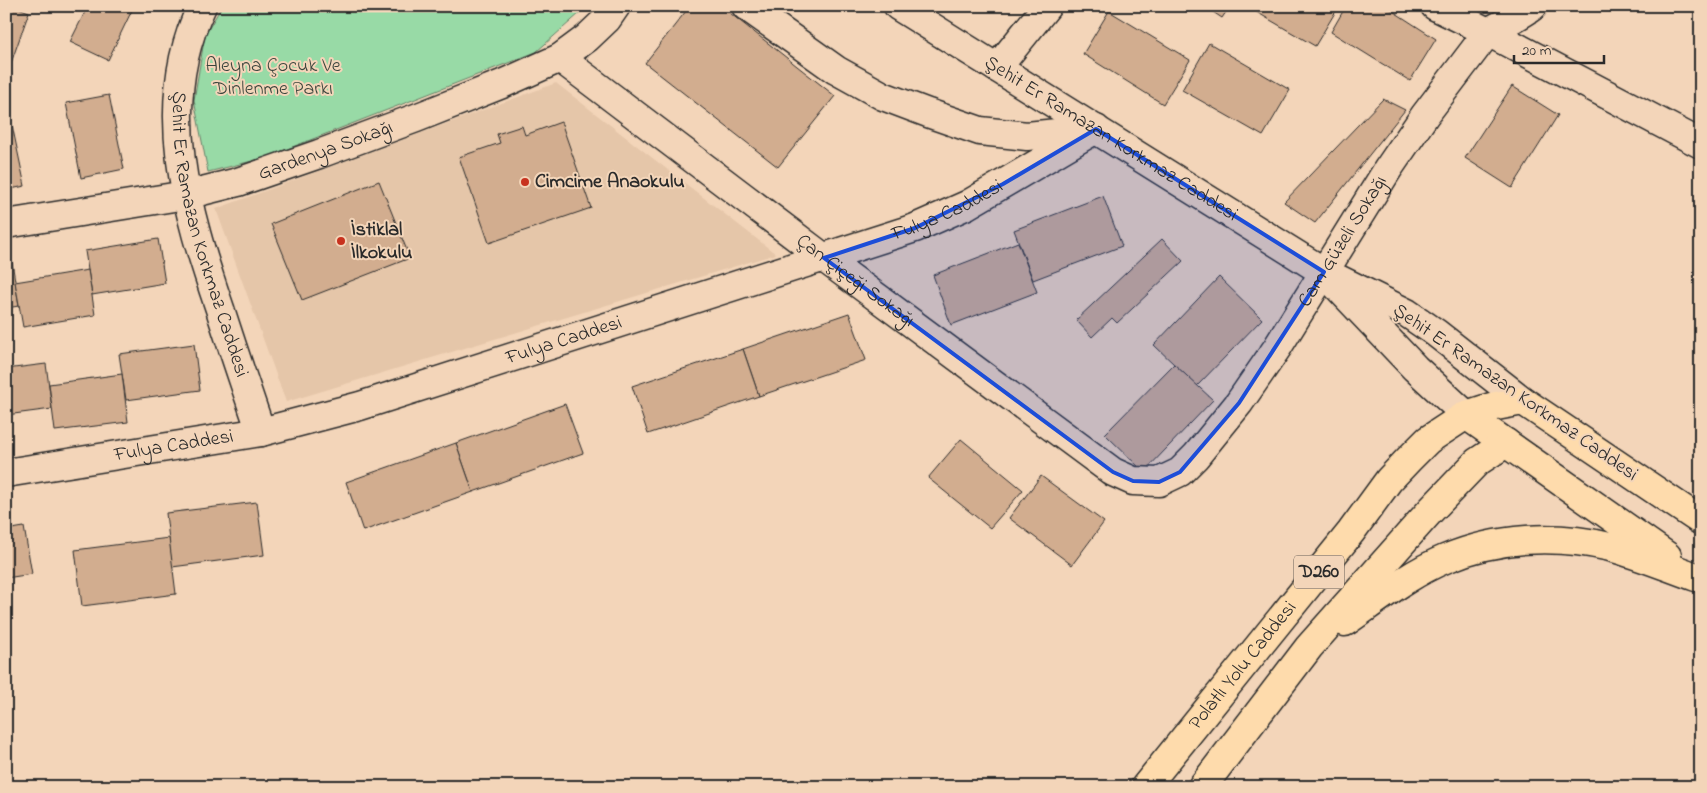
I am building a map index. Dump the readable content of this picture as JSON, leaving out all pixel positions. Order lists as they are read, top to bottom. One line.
{"streets":{"main road":["Şehit Er Ramazan Korkmaz Caddesi","D260","Polatlı Yolu Caddesi"],"street":["Gardenya Sokağı","Fulya Caddesi","Cam Güzeli Sokağı","Çan Çiçeği Sokağı"]},"crossings":[["Şehit Er Ramazan Korkmaz Caddesi","Gardenya Sokağı"],["Şehit Er Ramazan Korkmaz Caddesi","Fulya Caddesi"],["Şehit Er Ramazan Korkmaz Caddesi","Cam Güzeli Sokağı"],["Şehit Er Ramazan Korkmaz Caddesi","Polatlı Yolu Caddesi"],["Gardenya Sokağı","Çan Çiçeği Sokağı"],["Fulya Caddesi","Çan Çiçeği Sokağı"],["Cam Güzeli Sokağı","Çan Çiçeği Sokağı"]],"parks":["Aleyna Çocuk Ve Dinlenme Parkı"],"places":["Cimcime Anaokulu","İstiklal İlkokulu"],"scale_bar":"20 m"}
